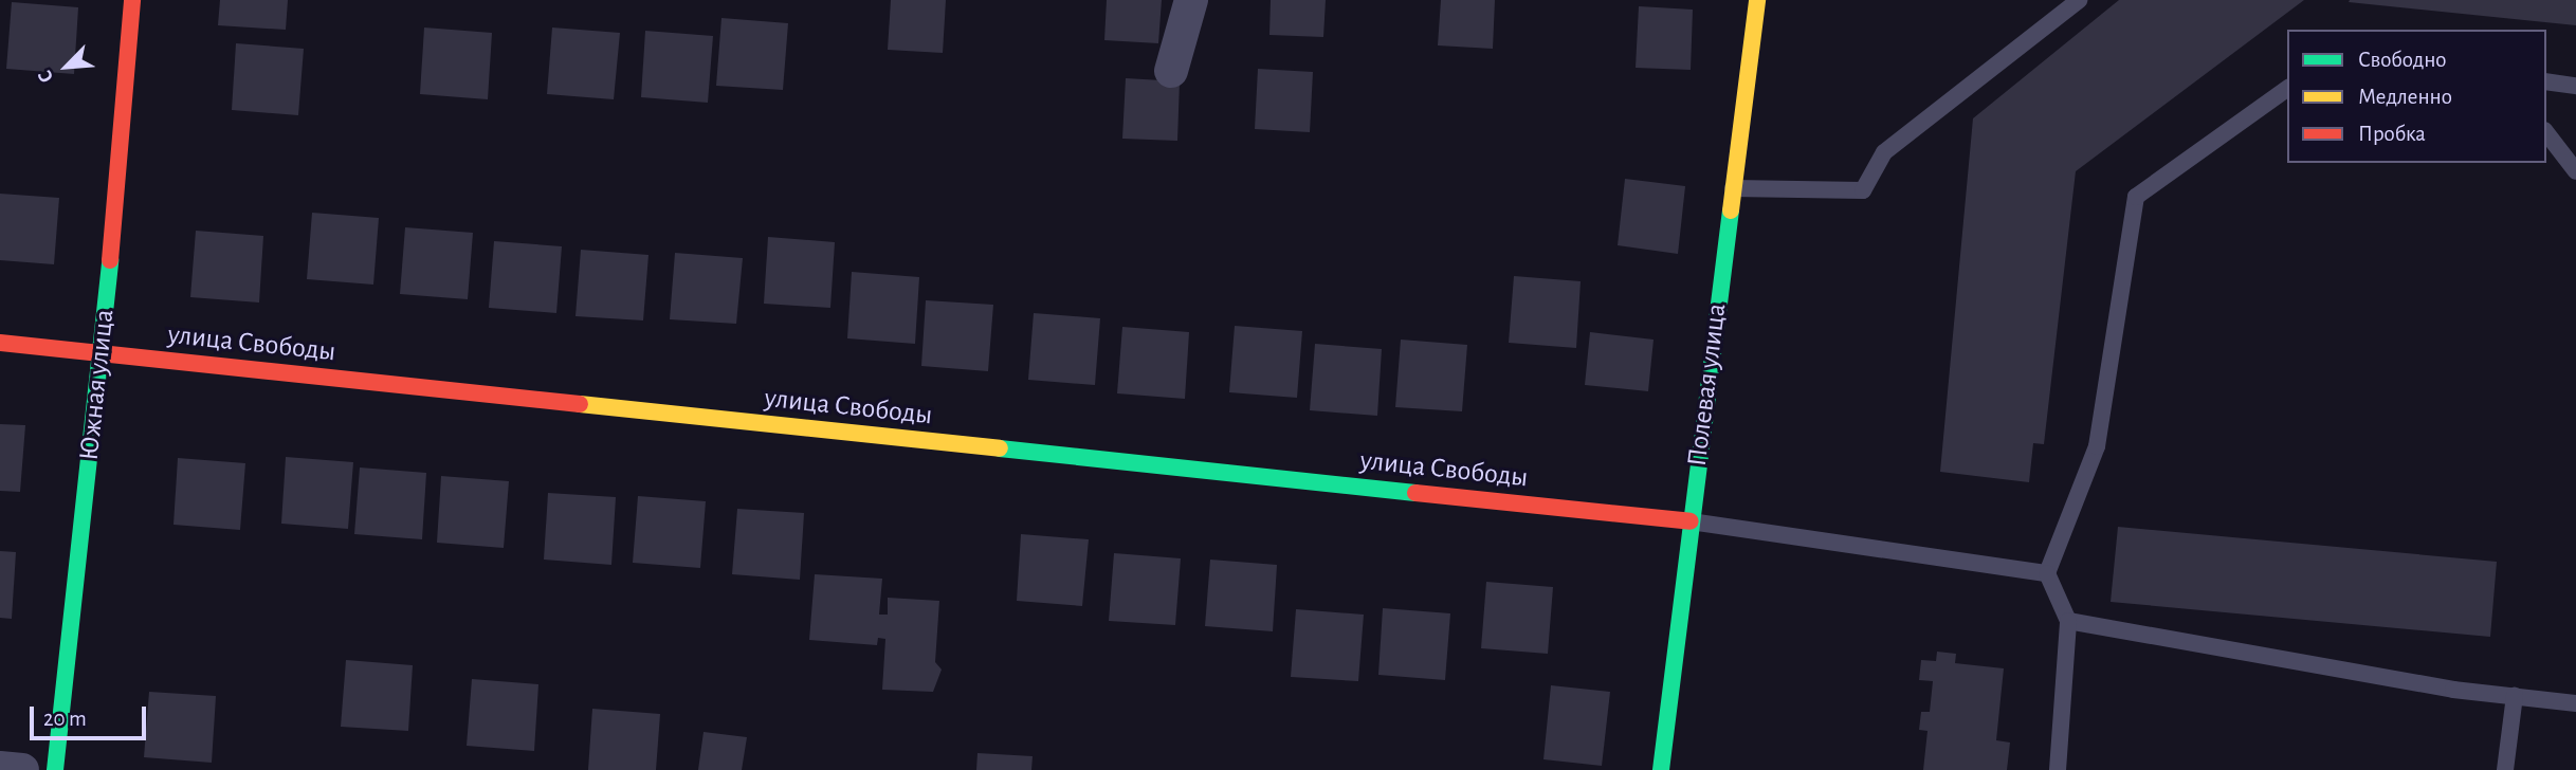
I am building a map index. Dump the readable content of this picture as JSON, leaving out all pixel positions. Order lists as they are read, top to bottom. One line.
{"streets":{"street":["улица Свободы","Южная улица","Полевая улица"]},"crossings":[["улица Свободы","Южная улица"],["улица Свободы","Полевая улица"]],"legend":["Свободно","Медленно","Пробка"],"scale_bar":"20 m","north":"bottom left"}
